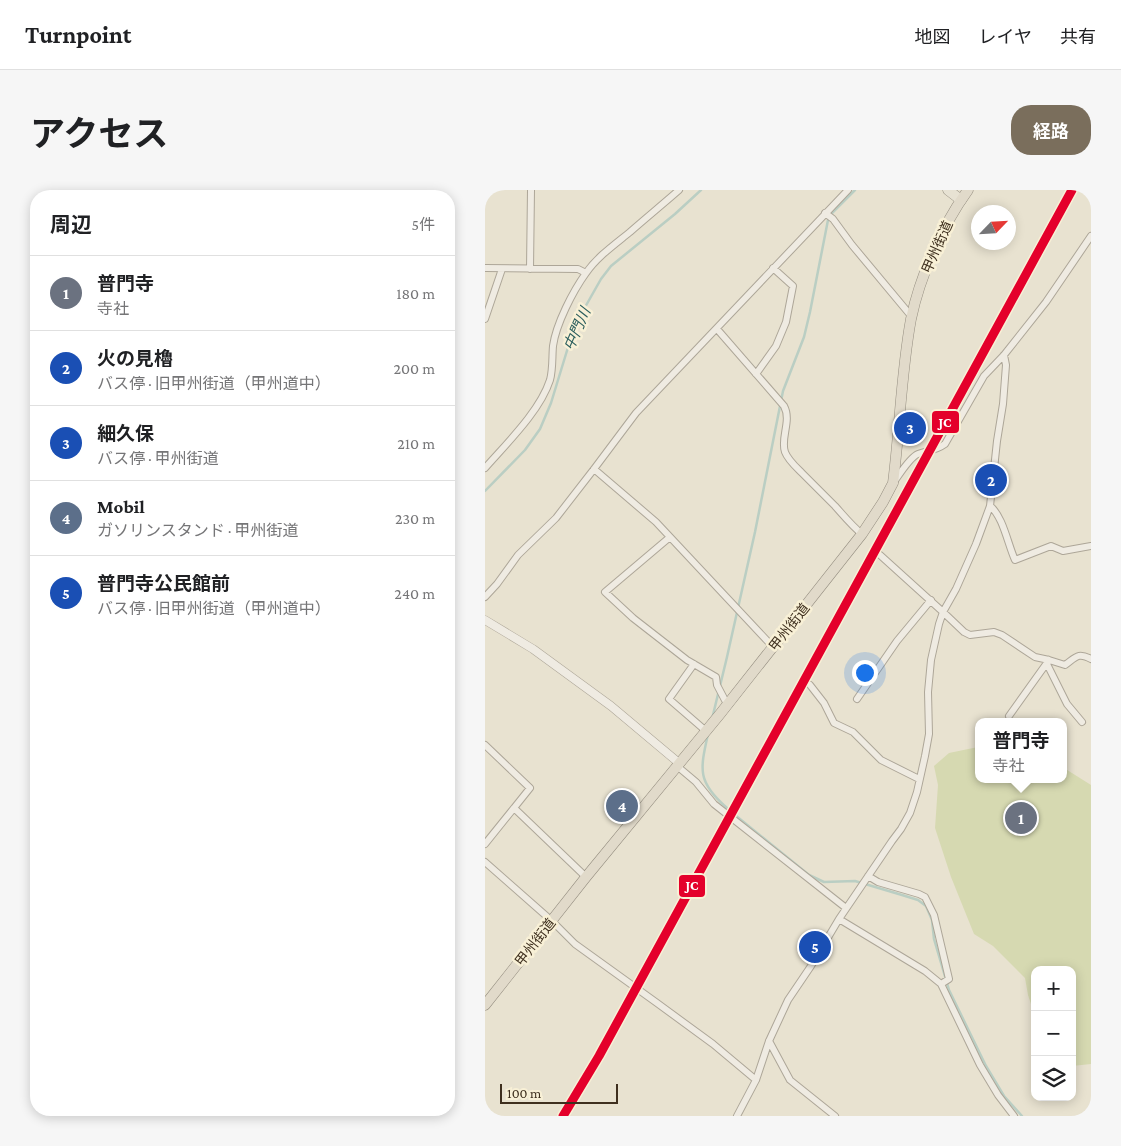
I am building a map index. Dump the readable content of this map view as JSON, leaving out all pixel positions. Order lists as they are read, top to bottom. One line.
{"streets":{"highway":["甲州街道"]},"water":["中門川"],"lines":["transit line JC"],"scale_bar":"100 m","north":"top right","page":{"header":"Turnpoint","nav":["地図","レイヤ","共有"],"title":"アクセス","buttons":"経路","heading":["周辺","5件"],"list":[{"mark":"1","name":"普門寺","note":"寺社","value":"180 m"},{"mark":"2","name":"火の見櫓","note":"バス停 · 旧甲州街道（甲州道中）","value":"200 m"},{"mark":"3","name":"細久保","note":"バス停 · 甲州街道","value":"210 m"},{"mark":"4","name":"Mobil","note":"ガソリンスタンド · 甲州街道","value":"230 m"},{"mark":"5","name":"普門寺公民館前","note":"バス停 · 旧甲州街道（甲州道中）","value":"240 m"}],"pins":["3","2","4","1","5"],"popup":["普門寺","寺社"],"map_buttons":["+","−"],"scale":"100 m"}}
